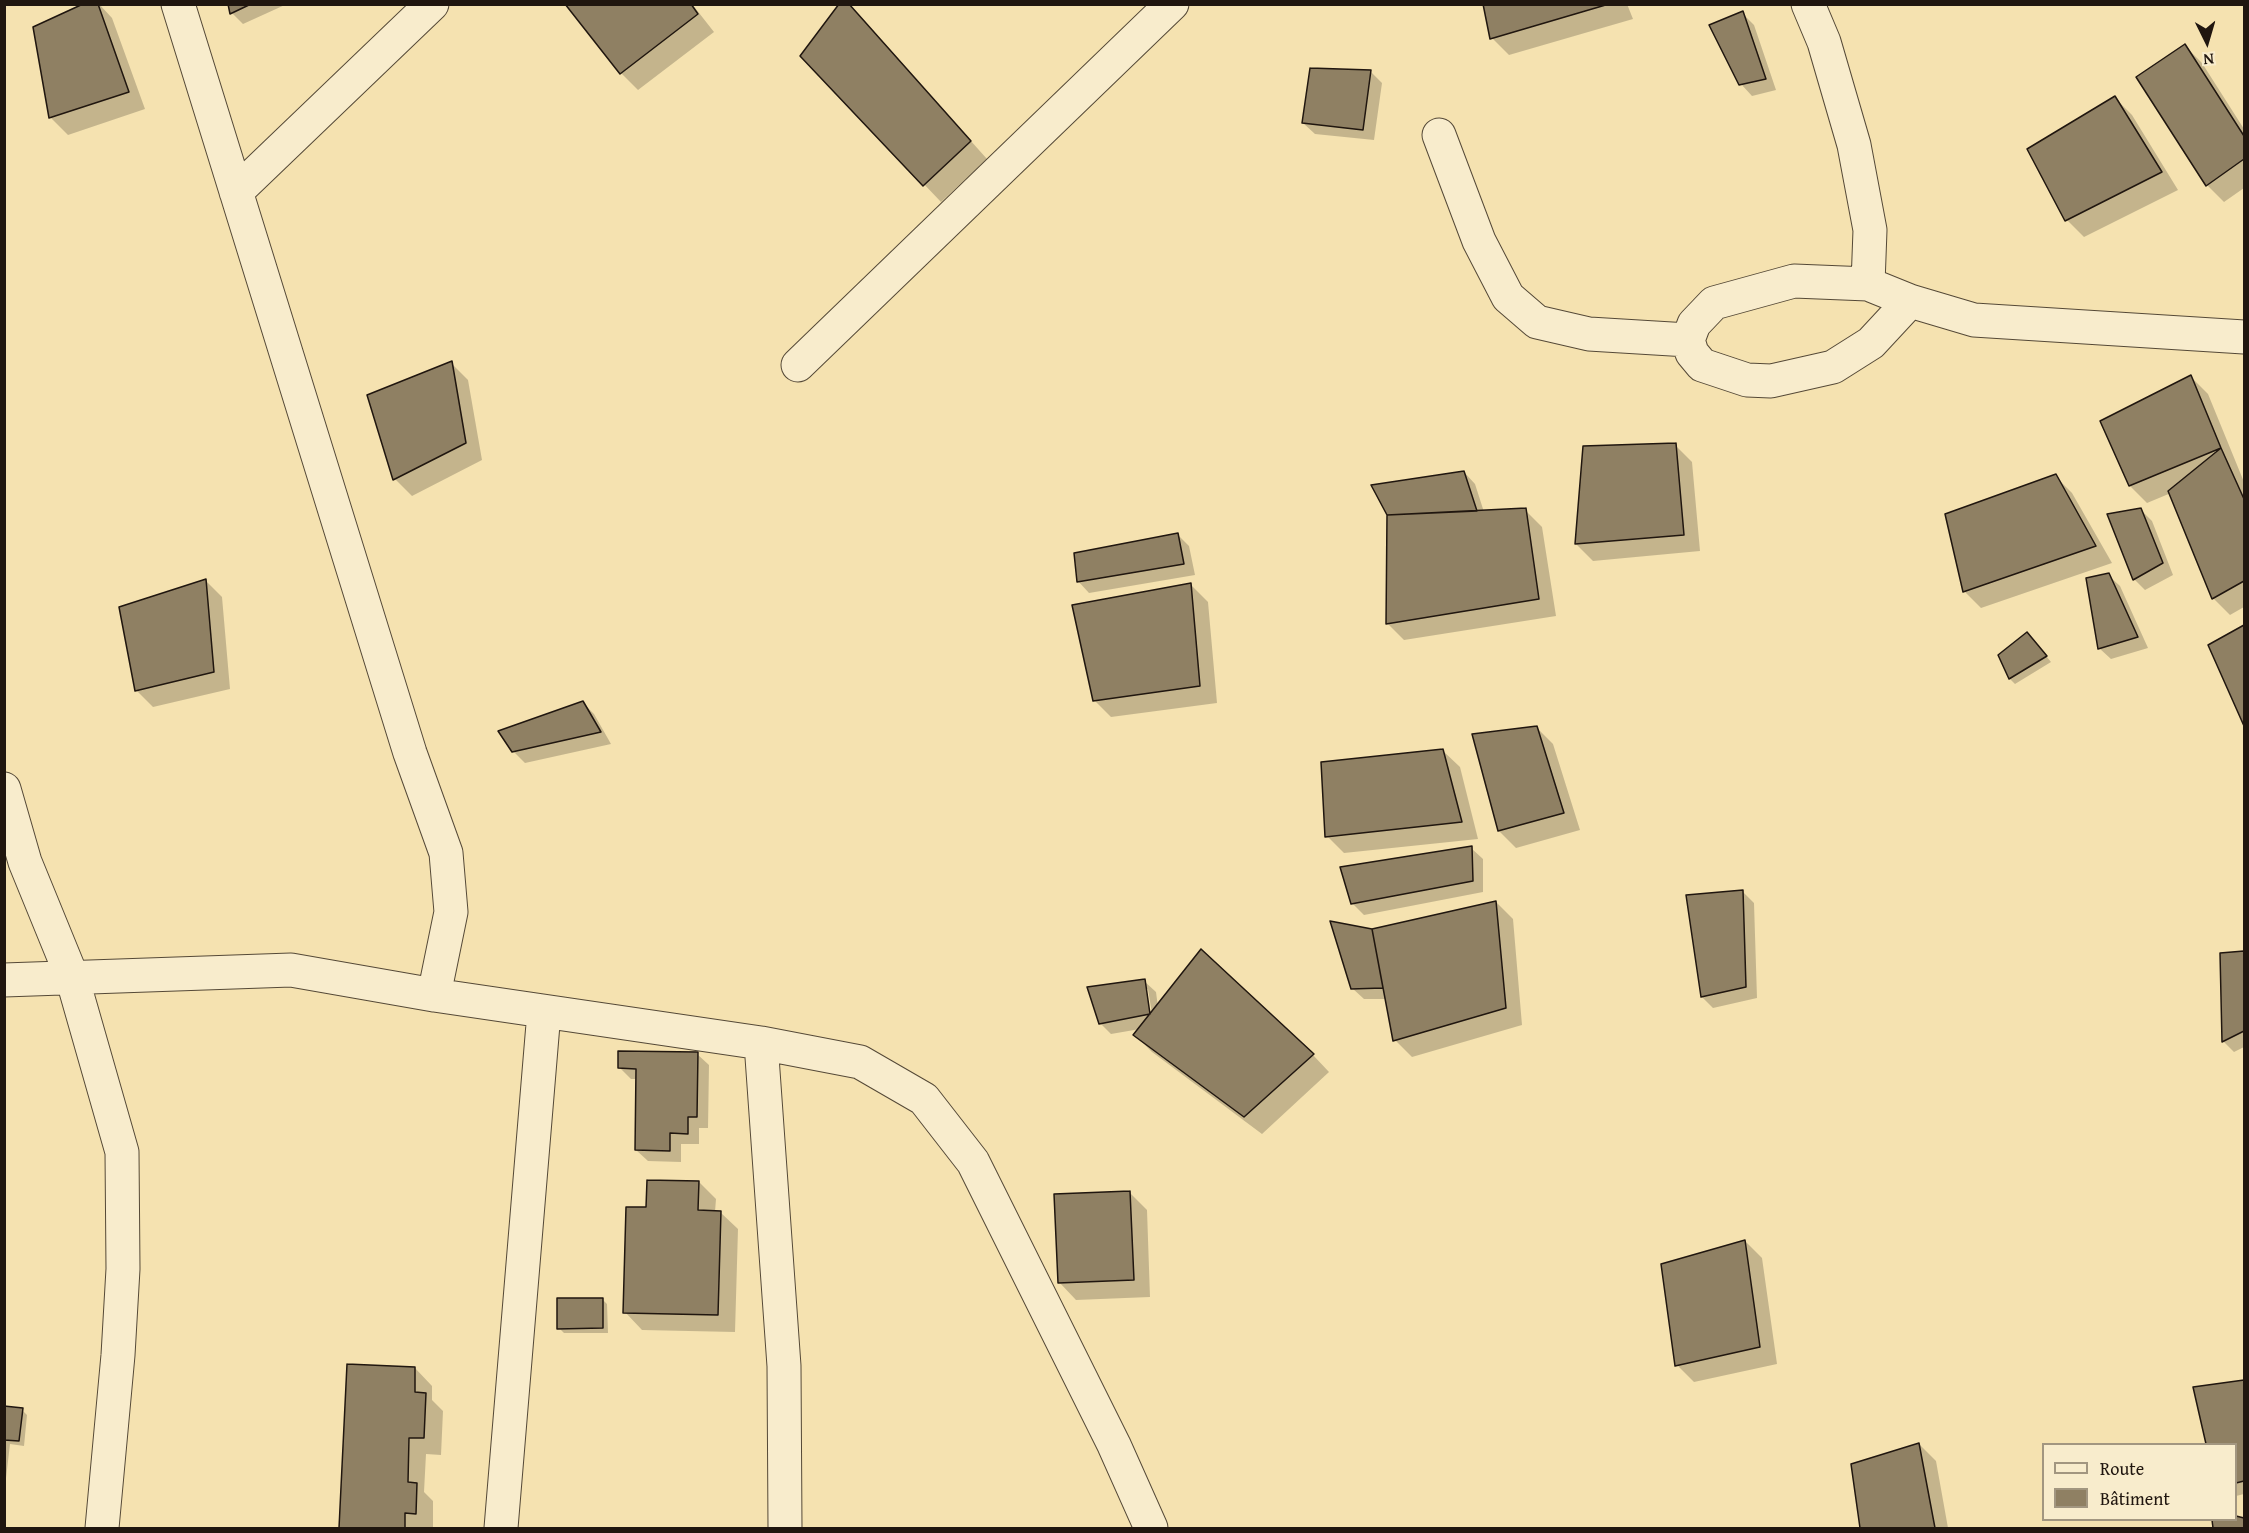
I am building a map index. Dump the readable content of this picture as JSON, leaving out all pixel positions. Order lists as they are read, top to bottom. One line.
{"legend":["Route","Bâtiment"],"north":"bottom"}
